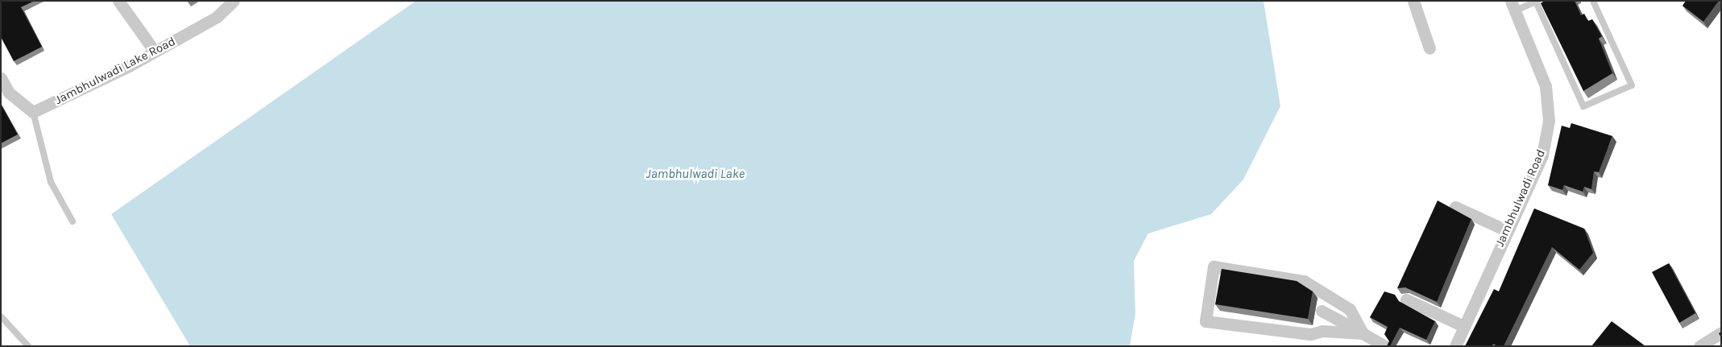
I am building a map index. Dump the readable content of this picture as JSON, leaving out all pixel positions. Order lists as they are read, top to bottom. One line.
{"streets":{"street":["Jambhulwadi Lake Road","Jambhulwadi Road"]},"water":["Jambhulwadi Lake"]}
